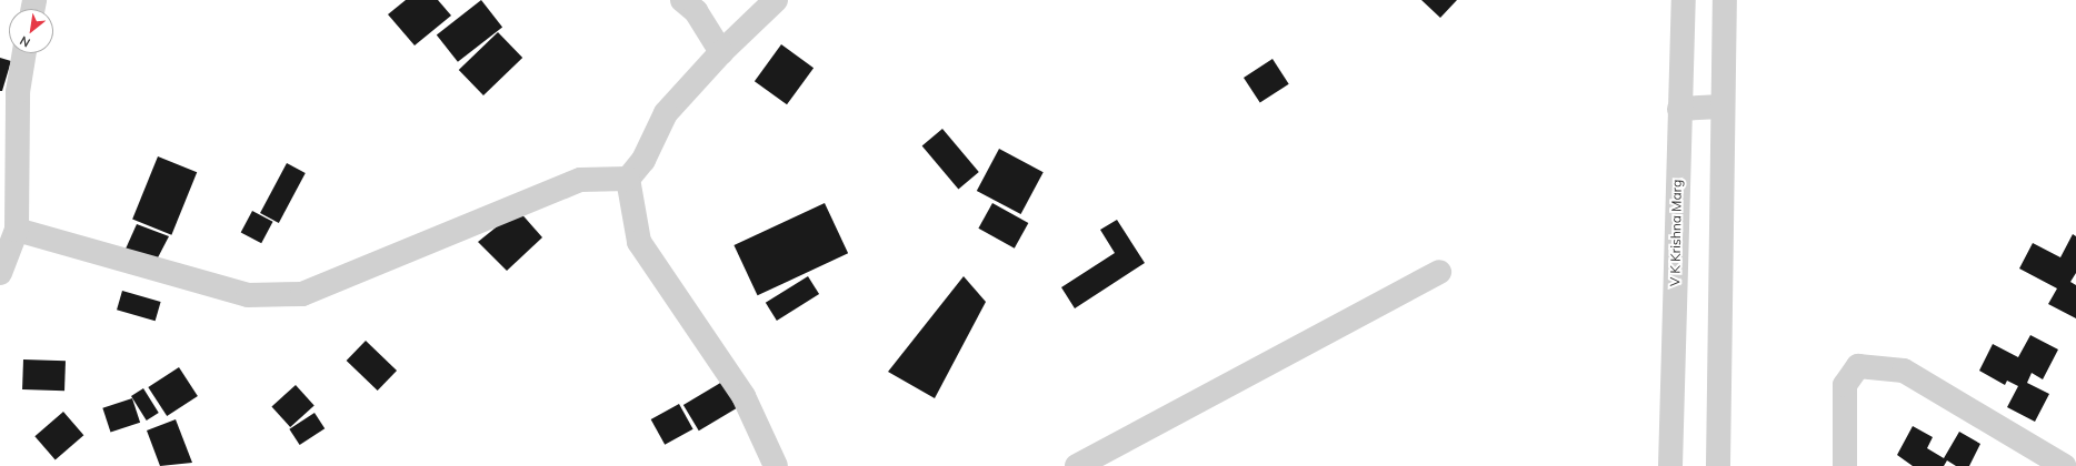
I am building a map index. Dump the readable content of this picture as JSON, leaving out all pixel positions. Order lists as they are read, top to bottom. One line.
{"streets":{"street":["V K Krishna Marg"]},"north":"bottom left"}
